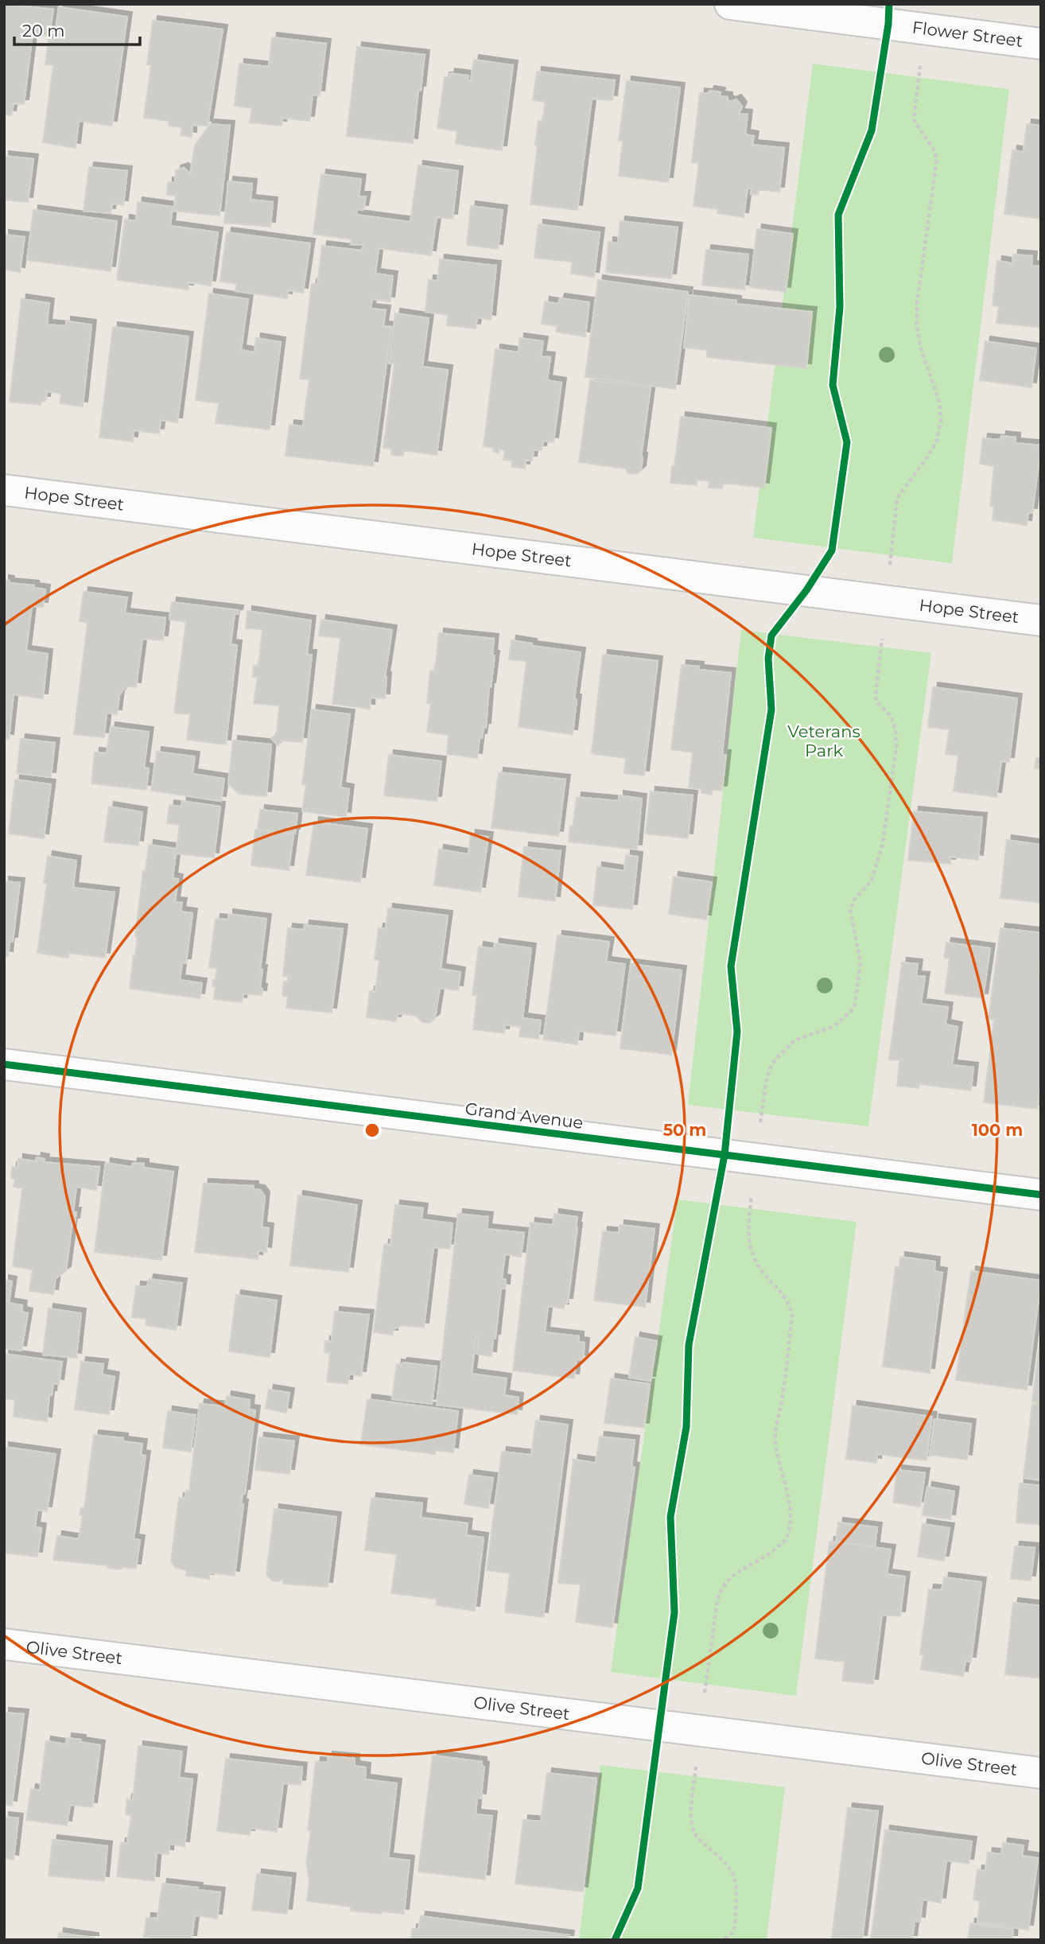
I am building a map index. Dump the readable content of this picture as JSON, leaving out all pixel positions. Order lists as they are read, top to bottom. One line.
{"streets":{"street":["Flower Street","Hope Street","Grand Avenue","Olive Street"]},"parks":["Veterans Park"],"scale_bar":"20 m","rings":["50 m","100 m"]}
